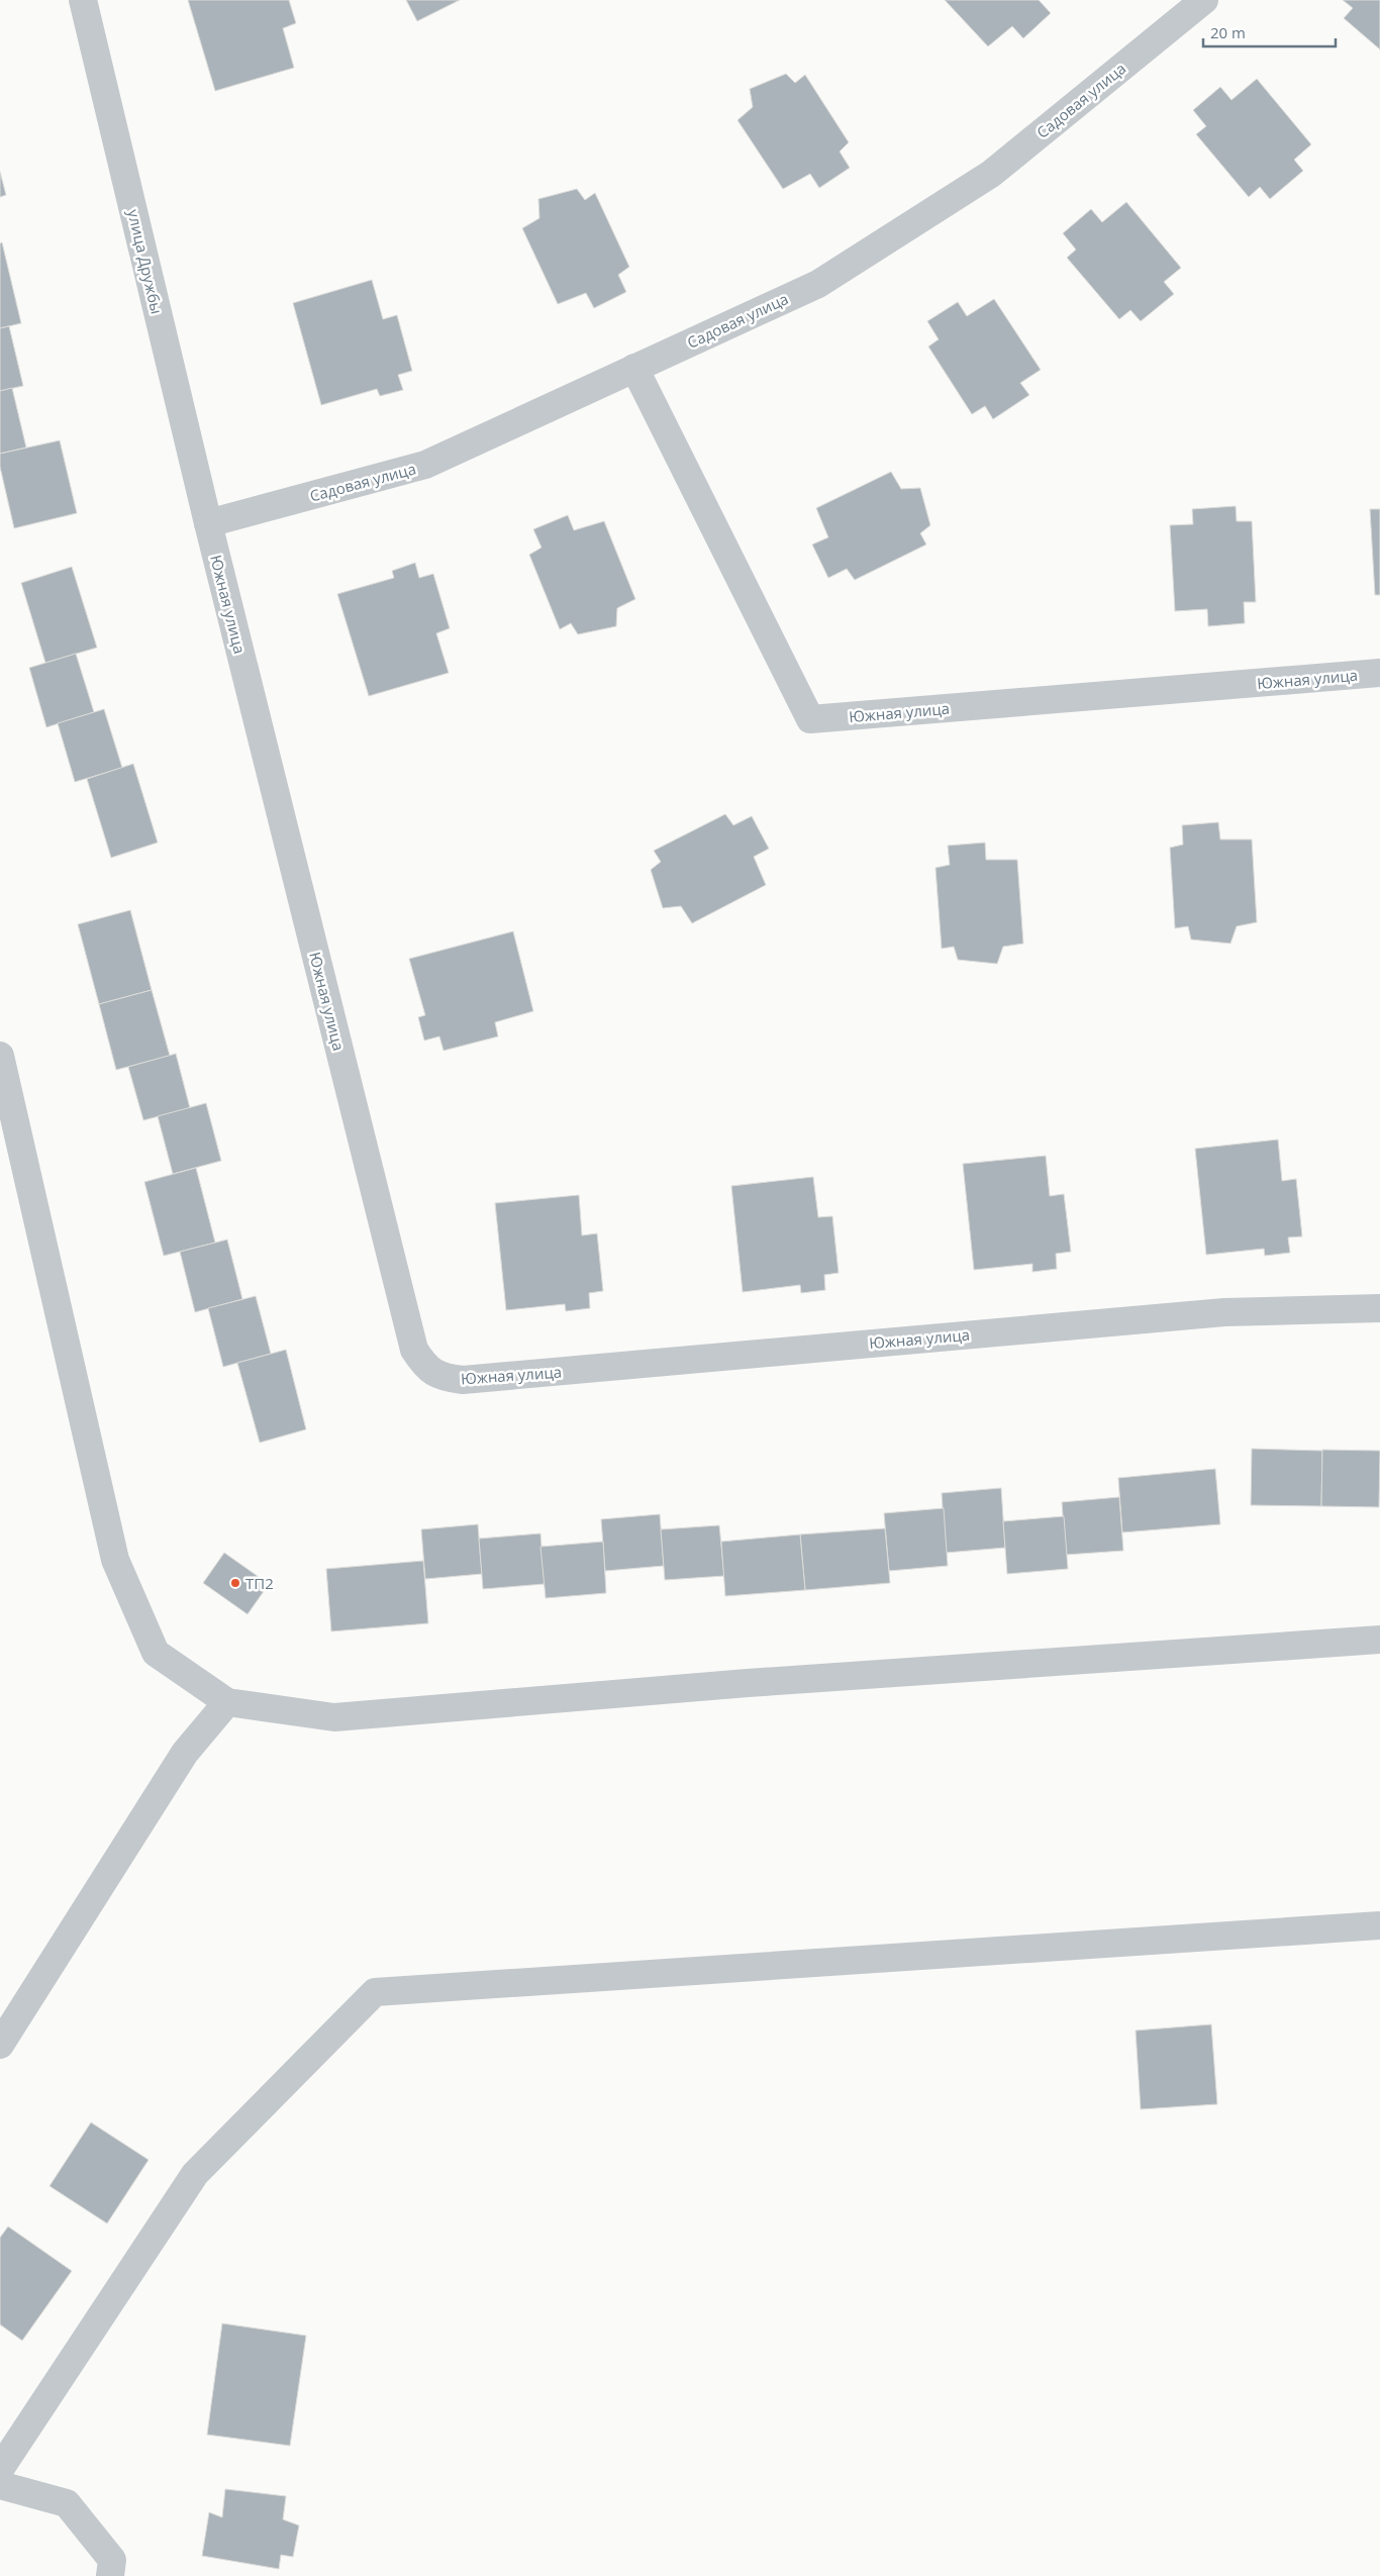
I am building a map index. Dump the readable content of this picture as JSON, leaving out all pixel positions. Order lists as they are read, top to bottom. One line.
{"streets":{"street":["Садовая улица","улица Дружбы","Южная улица"]},"crossings":[["Садовая улица","улица Дружбы"],["Садовая улица","Южная улица"],["улица Дружбы","Южная улица"]],"places":["ТП2"],"scale_bar":"20 m"}
